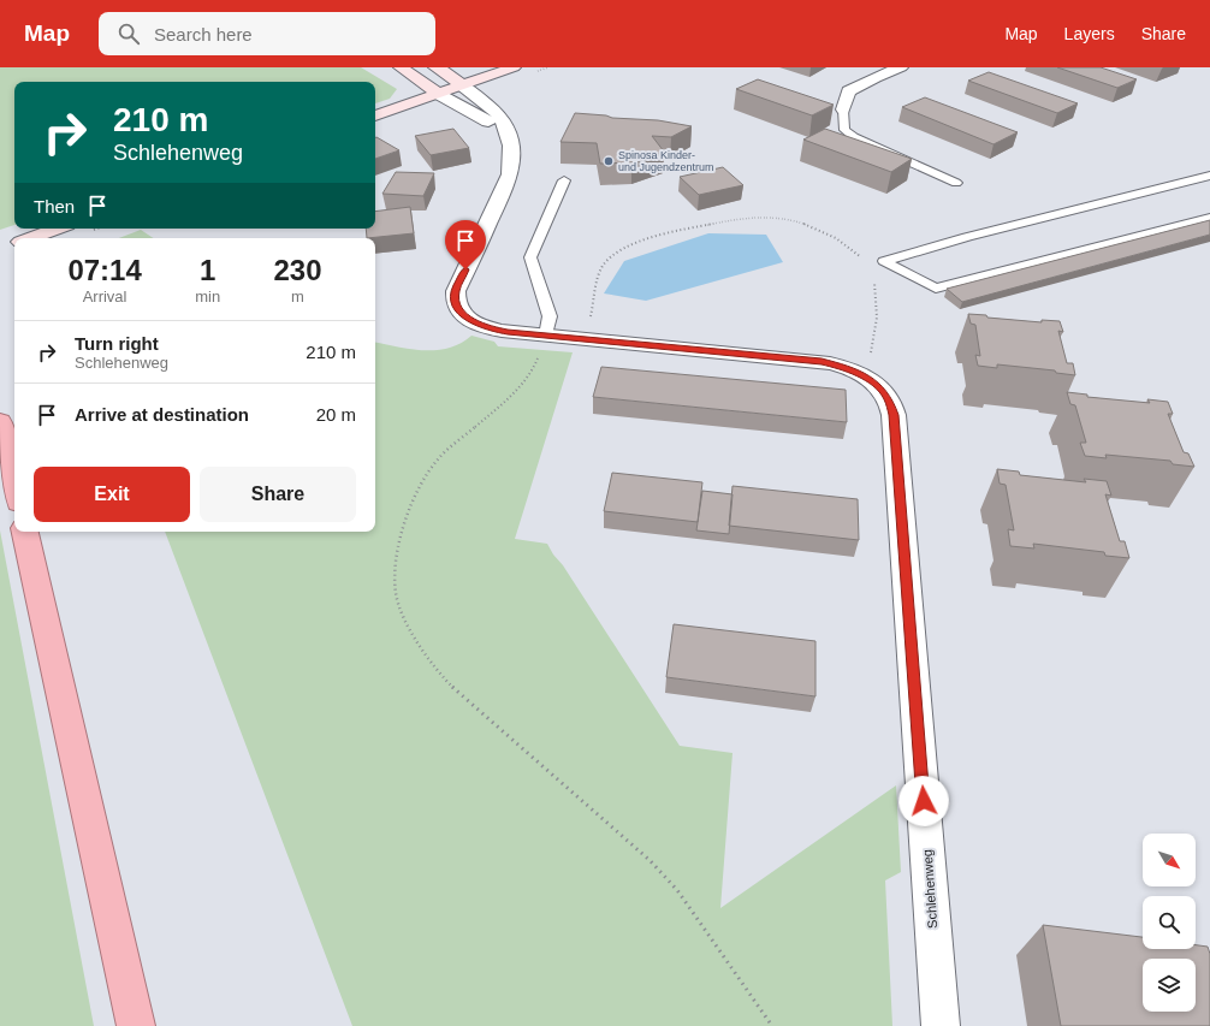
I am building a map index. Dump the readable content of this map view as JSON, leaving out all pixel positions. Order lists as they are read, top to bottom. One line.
{"streets":{"street":["Schlehenweg"]},"places":["Spinosa Kinder- und Jugendzentrum"],"north":"bottom right","page":{"header":"Map","search":"Search here","nav":["Map","Layers","Share"],"turn":["210 m","Schlehenweg"],"then":"Then","eta":["07:14","Arrival","1","min","230","m"],"list":[{"name":"Turn right","note":"Schlehenweg","value":"210 m"},{"name":"Arrive at destination","value":"20 m"}],"buttons":["Exit","Share"]}}
